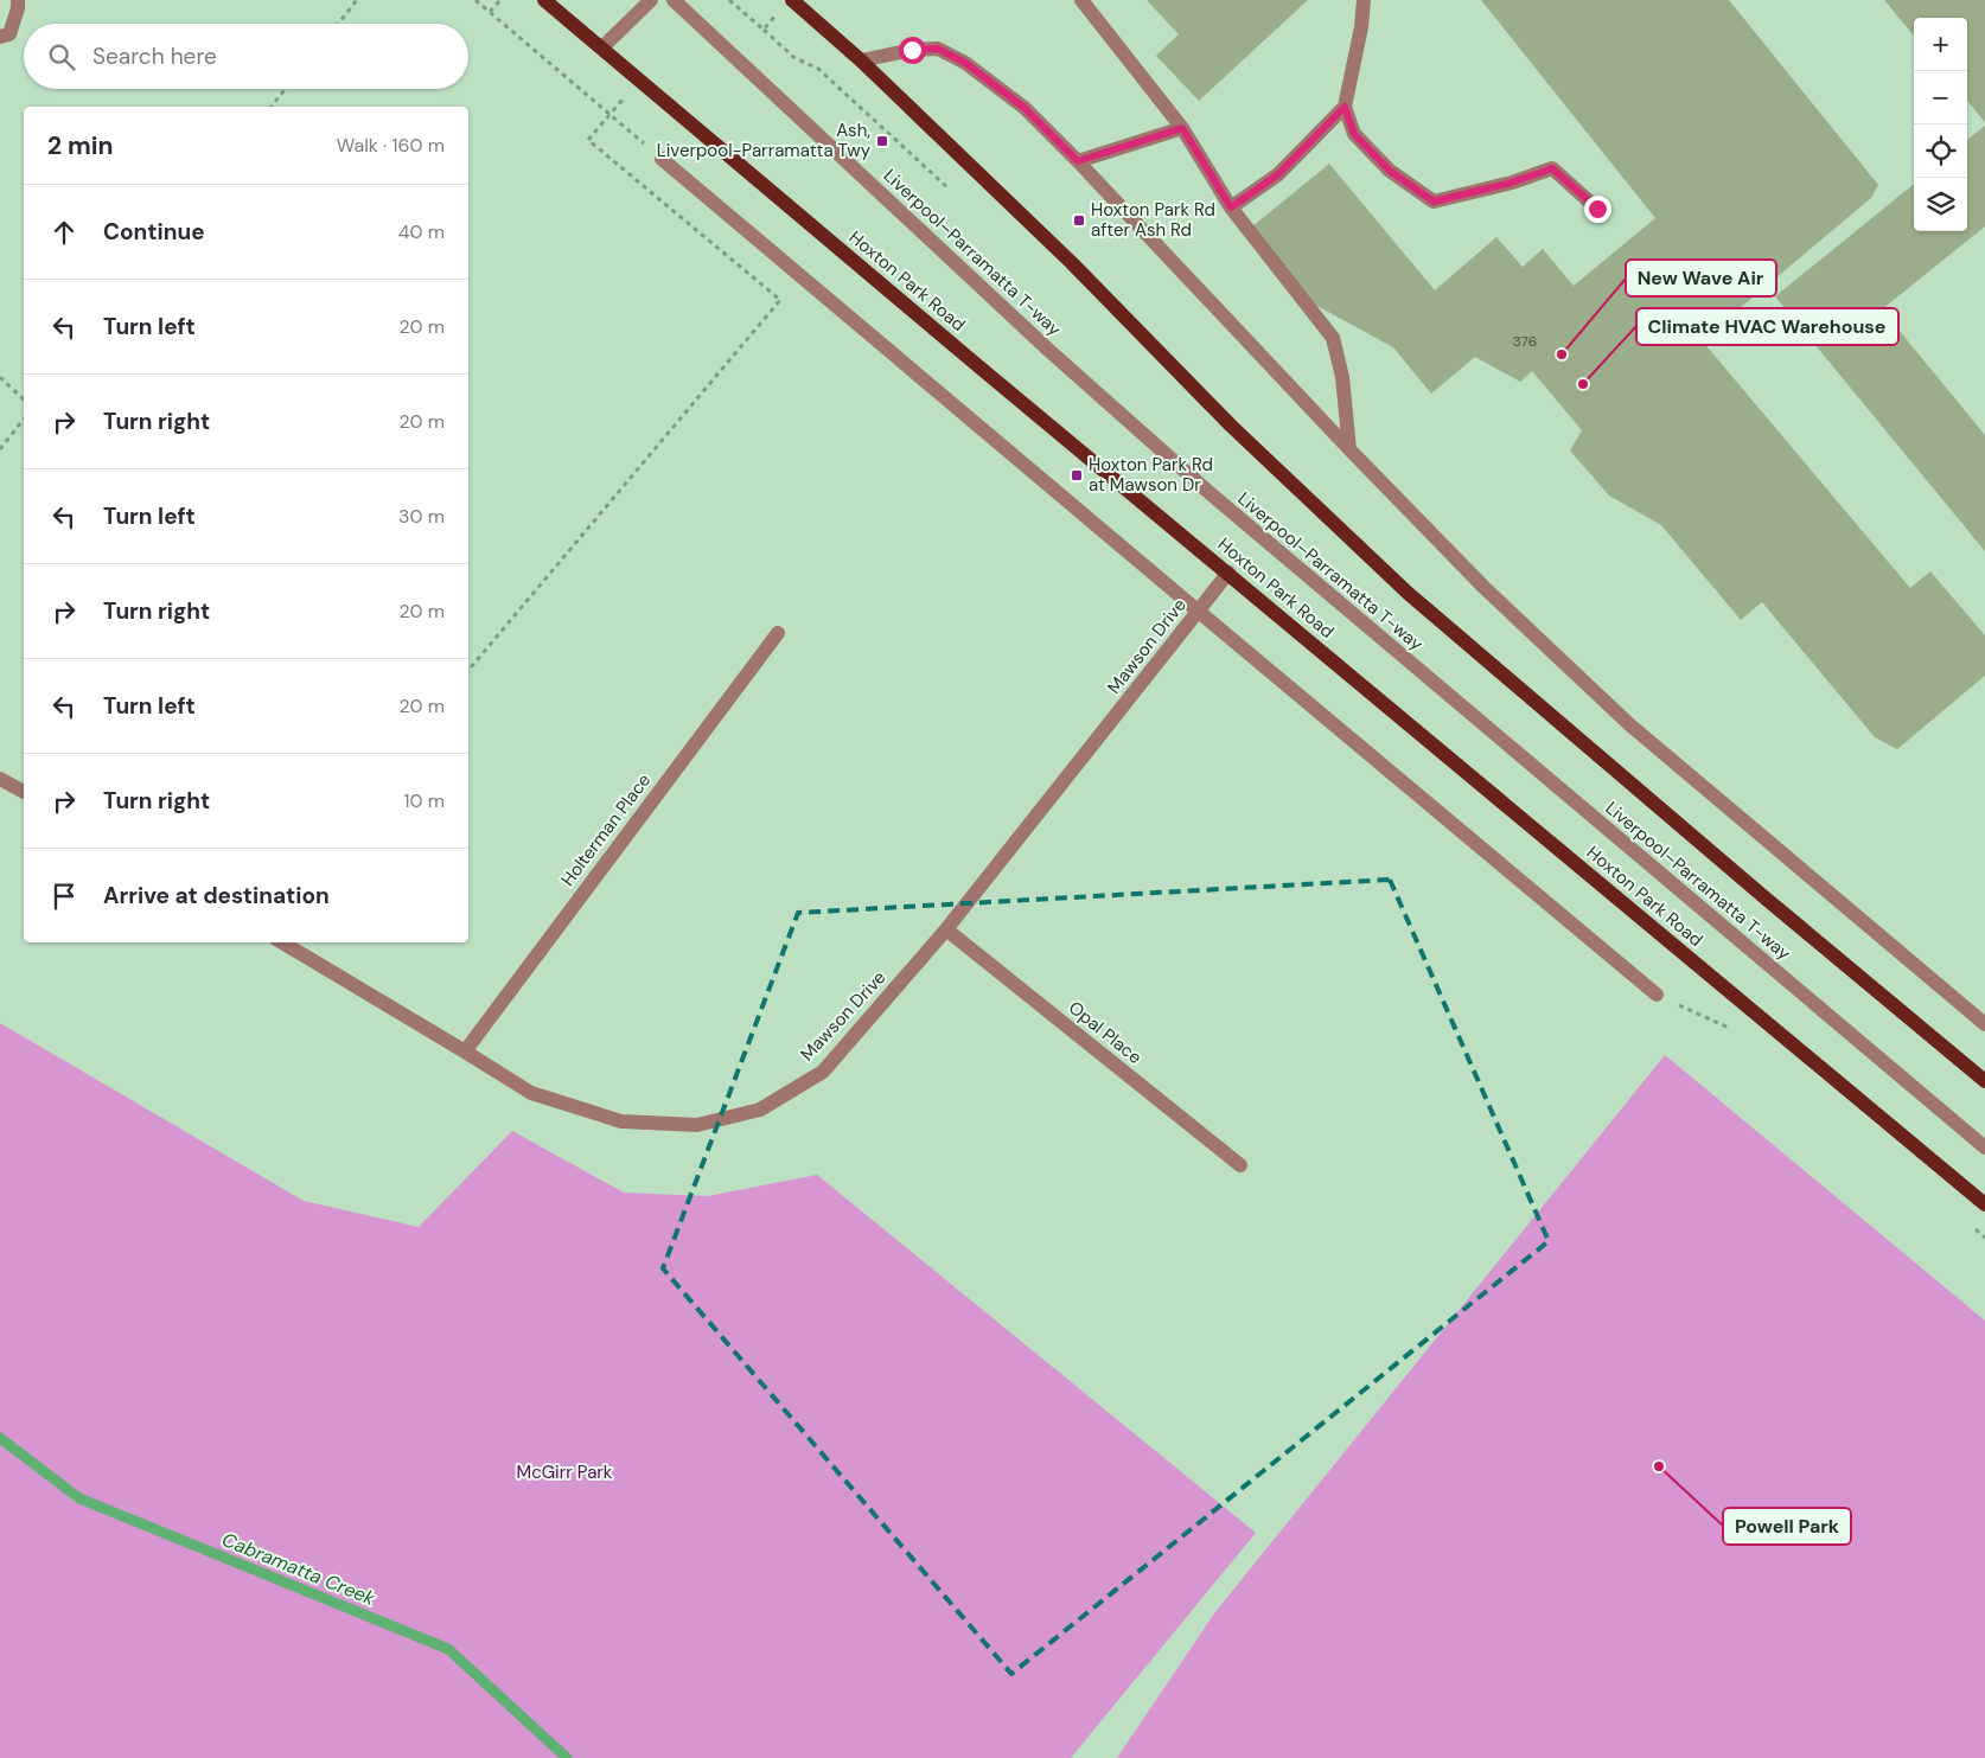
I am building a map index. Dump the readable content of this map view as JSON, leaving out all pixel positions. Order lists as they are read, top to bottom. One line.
{"streets":{"main road":["Hoxton Park Road"],"street":["Liverpool–Parramatta T-way","Mawson Drive","Holterman Place","Opal Place"]},"crossings":[["Hoxton Park Road","Mawson Drive"],["Mawson Drive","Holterman Place"],["Mawson Drive","Opal Place"]],"water":["Cabramatta Creek"],"parks":["McGirr Park"],"places":{"transit":["Ash, Liverpool-Parramatta Twy","Hoxton Park Rd after Ash Rd","Hoxton Park Rd at Mawson Dr"],"other":["New Wave Air","Climate HVAC Warehouse","Powell Park"]},"house_numbers":["376"],"page":{"map_buttons":["+","−"],"search":"Search here","heading":["2 min","Walk · 160 m"],"list":[["Continue","40 m"],["Turn left","20 m"],["Turn right","20 m"],["Turn left","30 m"],["Turn right","20 m"],["Turn left","20 m"],["Turn right","10 m"],"Arrive at destination"]}}
